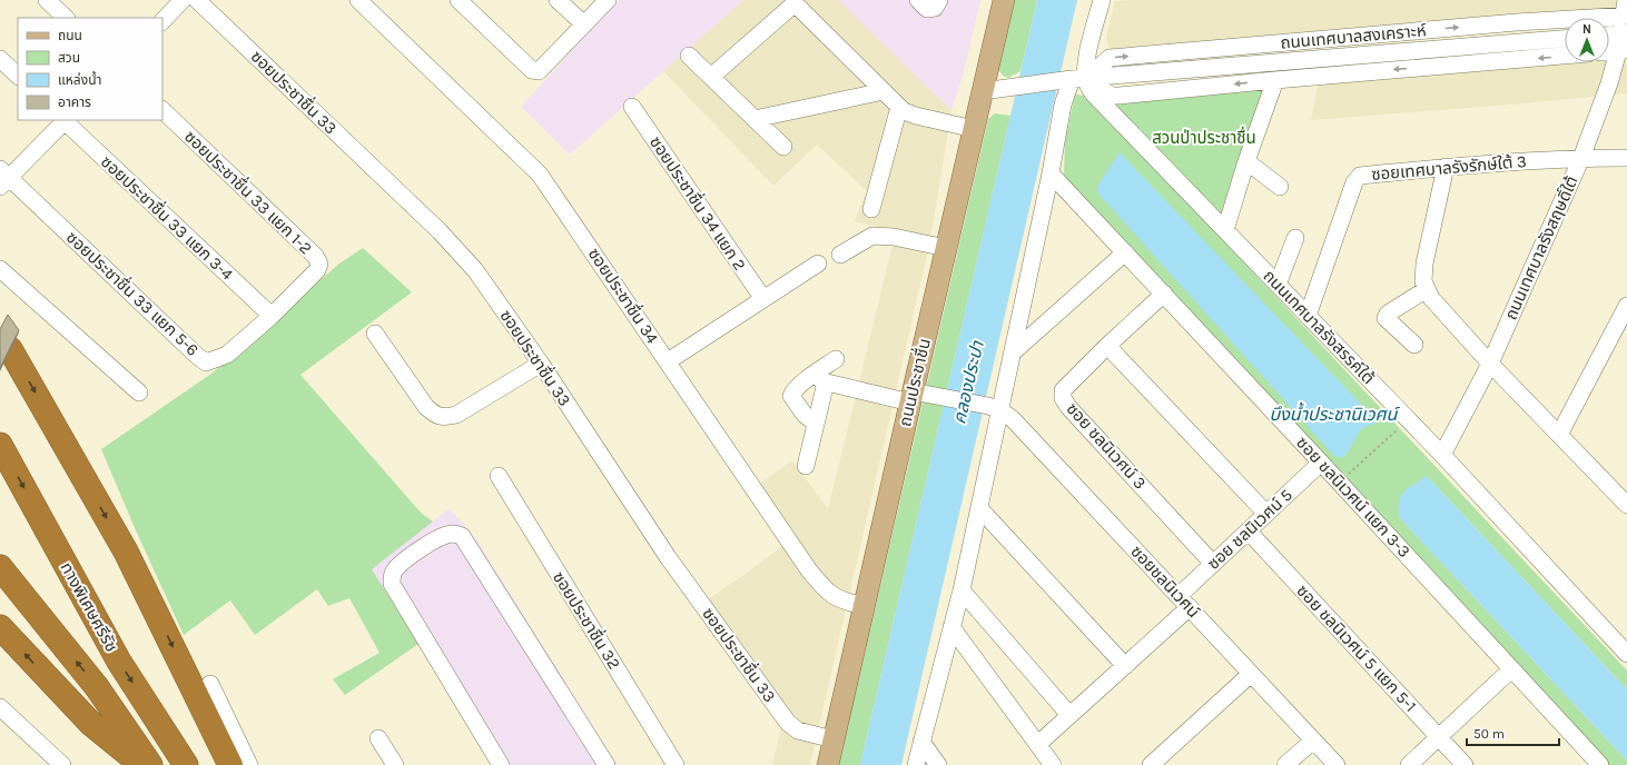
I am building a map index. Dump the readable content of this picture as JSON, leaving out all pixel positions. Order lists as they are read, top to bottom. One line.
{"streets":{"highway":["ทางพิเศษศรีรัช"],"main road":["ถนนประชาชื่น"],"street":["ถนนเทศบาลสงเคราะห์","ซอยประชาชื่น 33","ซอยเทศบาลรังรักษ์ใต้ 3","ซอยประชาชื่น 33 แยก 1-2","ซอยประชาชื่น 34 แยก 2","ซอยประชาชื่น 33 แยก 3-4","ถนนเทศบาลรังสฤษดิ์ใต้","ซอยประชาชื่น 33 แยก 5-6","ซอยประชาชื่น 34","ถนนเทศบาลรังสรรค์ใต้","ซอย ชลนิเวศน์ 3","ซอย ชลนิเวศน์ แยก 3-3","ซอย ชลนิเวศน์ 5","ซอยชลนิเวศน์","ซอยประชาชื่น 32","ซอย ชลนิเวศน์ 5 แยก 5-1"]},"crossings":[["ถนนเทศบาลสงเคราะห์","ถนนเทศบาลรังสฤษดิ์ใต้"],["ถนนเทศบาลสงเคราะห์","ถนนเทศบาลรังสรรค์ใต้"],["ถนนเทศบาลสงเคราะห์","ถนนประชาชื่น"],["ซอยประชาชื่น 33","ถนนประชาชื่น"],["ซอยเทศบาลรังรักษ์ใต้ 3","ถนนเทศบาลรังสฤษดิ์ใต้"],["ซอยเทศบาลรังรักษ์ใต้ 3","ถนนเทศบาลรังสรรค์ใต้"],["ซอยประชาชื่น 33 แยก 1-2","ซอยประชาชื่น 33 แยก 3-4"],["ซอยประชาชื่น 33 แยก 1-2","ซอยประชาชื่น 33 แยก 5-6"],["ซอยประชาชื่น 33 แยก 3-4","ซอยประชาชื่น 33 แยก 5-6"],["ถนนเทศบาลรังสฤษดิ์ใต้","ถนนเทศบาลรังสรรค์ใต้"],["ซอยประชาชื่น 34","ถนนประชาชื่น"],["ซอย ชลนิเวศน์ 3","ซอย ชลนิเวศน์ แยก 3-3"],["ซอย ชลนิเวศน์ 3","ซอย ชลนิเวศน์ 5"],["ซอย ชลนิเวศน์ แยก 3-3","ซอย ชลนิเวศน์ 5"],["ซอย ชลนิเวศน์ 5","ซอยชลนิเวศน์"],["ซอย ชลนิเวศน์ 5","ซอย ชลนิเวศน์ 5 แยก 5-1"]],"water":["คลองประปา","บึงน้ำประชานิเวศน์"],"parks":["สวนป่าประชาชื่น"],"legend":["ถนน","สวน","แหล่งน้ำ","อาคาร"],"scale_bar":"50 m","north":"top"}
